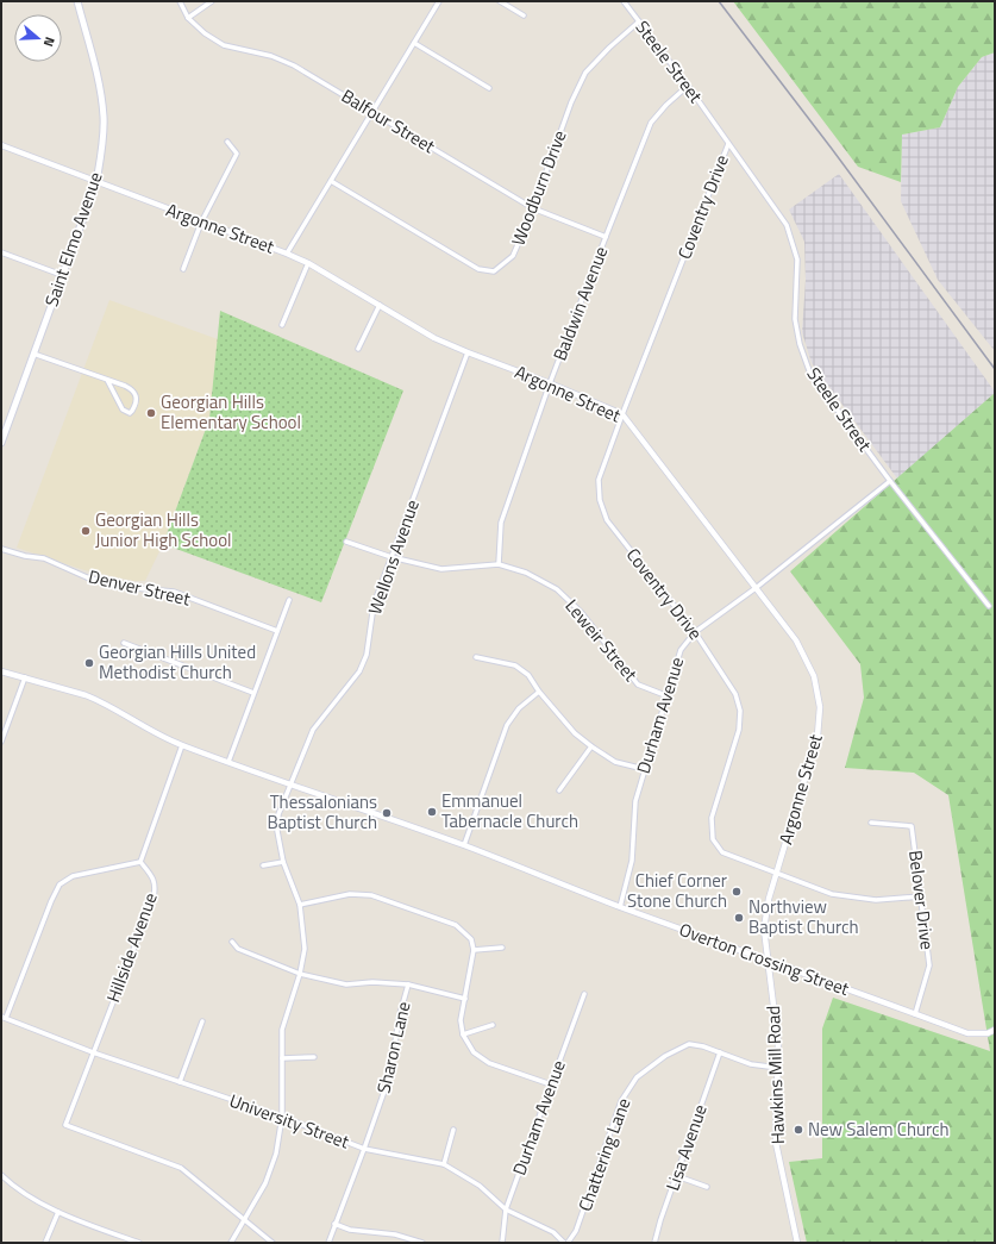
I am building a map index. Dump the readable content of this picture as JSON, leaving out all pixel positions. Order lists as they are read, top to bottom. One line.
{"streets":{"main road":["Saint Elmo Avenue"],"street":["Steele Street","Balfour Street","Woodburn Drive","Coventry Drive","Argonne Street","Baldwin Avenue","Wellons Avenue","Denver Street","Leweir Street","Durham Avenue","Belover Drive","Hillside Avenue","Overton Crossing Street","Sharon Lane","Hawkins Mill Road","University Street","Lisa Avenue","Chattering Lane"]},"crossings":[["Steele Street","Woodburn Drive"],["Steele Street","Coventry Drive"],["Steele Street","Baldwin Avenue"],["Steele Street","Durham Avenue"],["Balfour Street","Woodburn Drive"],["Balfour Street","Baldwin Avenue"],["Coventry Drive","Argonne Street"],["Coventry Drive","Durham Avenue"],["Coventry Drive","Belover Drive"],["Argonne Street","Saint Elmo Avenue"],["Argonne Street","Baldwin Avenue"],["Argonne Street","Wellons Avenue"],["Argonne Street","Durham Avenue"],["Argonne Street","Overton Crossing Street"],["Argonne Street","Hawkins Mill Road"],["Baldwin Avenue","Leweir Street"],["Wellons Avenue","Leweir Street"],["Wellons Avenue","Hillside Avenue"],["Wellons Avenue","Overton Crossing Street"],["Wellons Avenue","University Street"],["Leweir Street","Durham Avenue"],["Durham Avenue","Overton Crossing Street"],["Durham Avenue","University Street"],["Belover Drive","Overton Crossing Street"],["Hillside Avenue","University Street"],["Overton Crossing Street","Hawkins Mill Road"],["Sharon Lane","University Street"],["Hawkins Mill Road","Chattering Lane"],["University Street","Chattering Lane"],["Lisa Avenue","Chattering Lane"]],"places":["Georgian Hills Elementary School","Georgian Hills Junior High School","Georgian Hills United Methodist Church","Emmanuel Tabernacle Church","Thessalonians Baptist Church","Chief Corner Stone Church","Northview Baptist Church","New Salem Church"],"north":"right"}
